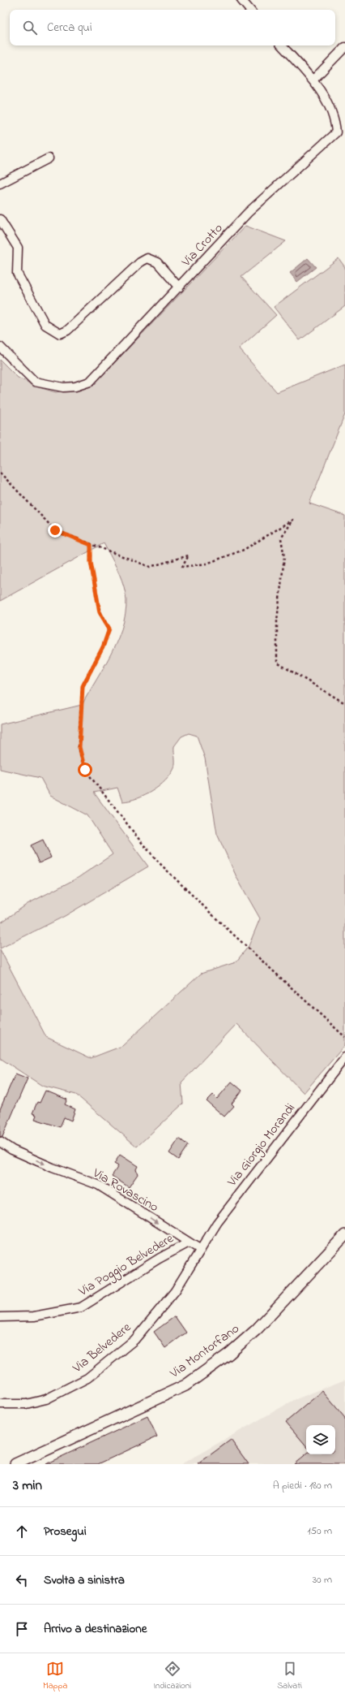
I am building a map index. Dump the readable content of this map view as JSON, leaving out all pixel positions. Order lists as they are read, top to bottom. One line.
{"streets":{"street":["Via Crotto","Via Giorgio Morandi","Via Rovascino","Via Poggio Belvedere","Via Belvedere","Via Montorfano"]},"crossings":[["Via Giorgio Morandi","Via Rovascino"],["Via Giorgio Morandi","Via Belvedere"],["Via Rovascino","Via Poggio Belvedere"],["Via Rovascino","Via Belvedere"]],"one_way":["Via Rovascino"],"page":{"search":"Cerca qui","heading":["3 min","A piedi · 180 m"],"list":[["Prosegui","150 m"],["Svolta a sinistra","30 m"],"Arrivo a destinazione"],"nav":["Mappa","Indicazioni","Salvati"]}}
